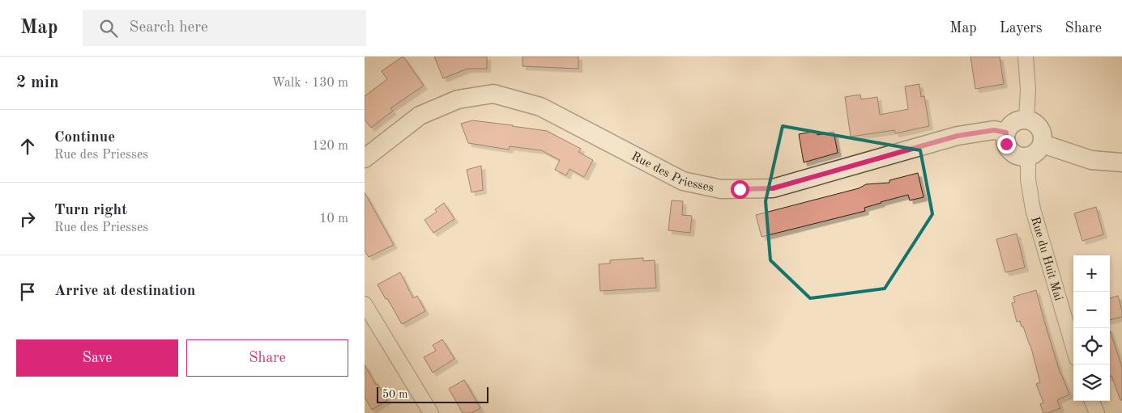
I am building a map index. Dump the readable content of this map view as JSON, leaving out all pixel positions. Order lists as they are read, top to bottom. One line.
{"streets":{"street":["Rue des Priesses","Rue du Huit Mai"]},"crossings":[["Rue des Priesses","Rue du Huit Mai"]],"scale_bar":"50 m","page":{"header":"Map","search":"Search here","nav":["Map","Layers","Share"],"heading":["2 min","Walk · 130 m"],"list":[["Continue","Rue des Priesses","120 m"],["Turn right","Rue des Priesses","10 m"],"Arrive at destination"],"map_buttons":["+","−"],"buttons":["Save","Share"],"scale":"50 m"}}
